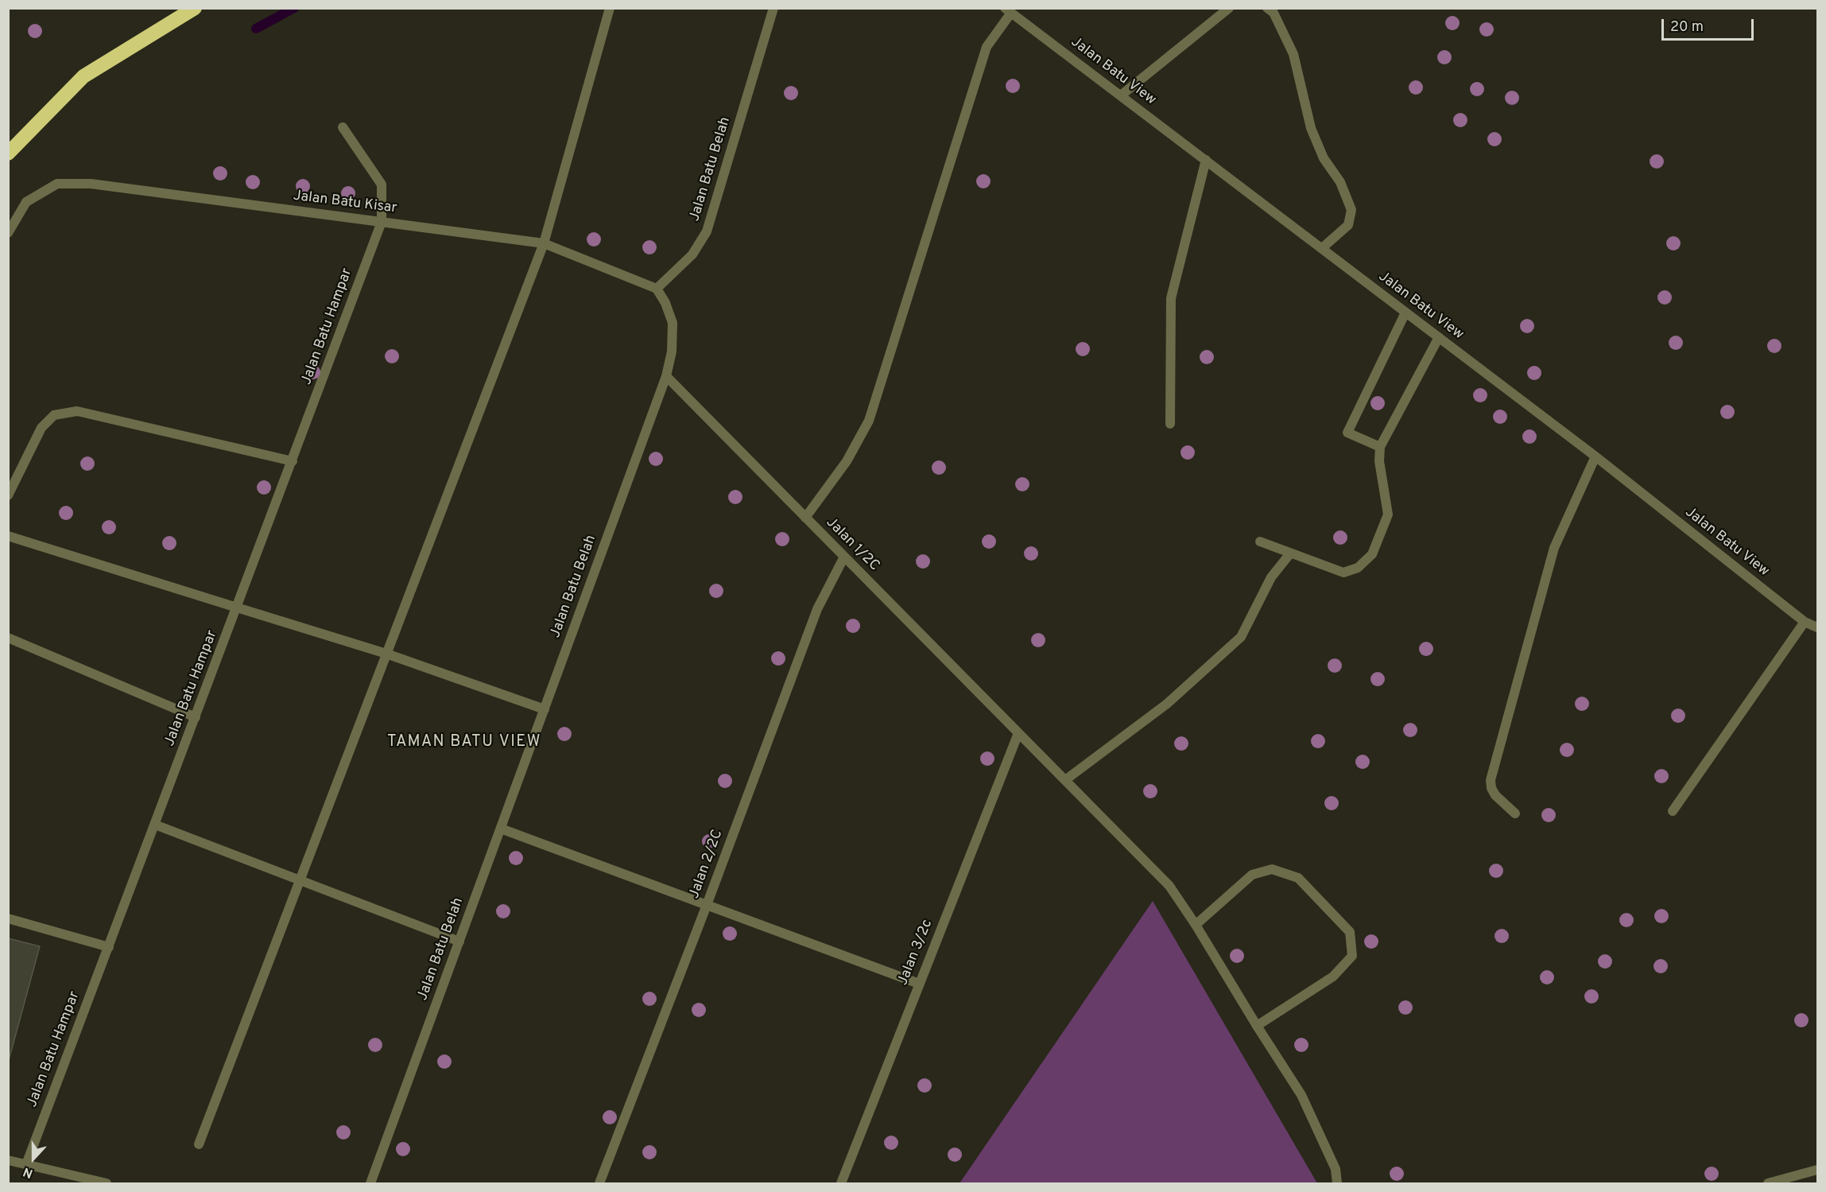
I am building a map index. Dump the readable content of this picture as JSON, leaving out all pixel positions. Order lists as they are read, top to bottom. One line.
{"streets":{"street":["Jalan Batu View","Jalan Batu Belah","Jalan Batu Kisar","Jalan Batu Hampar","Jalan 1/2C","Jalan 2/2C","Jalan 3/2c"]},"crossings":[["Jalan Batu Belah","Jalan Batu Kisar"],["Jalan Batu Belah","Jalan 1/2C"],["Jalan Batu Kisar","Jalan Batu Hampar"],["Jalan 1/2C","Jalan 2/2C"],["Jalan 1/2C","Jalan 3/2c"]],"districts":["TAMAN BATU VIEW"],"scale_bar":"20 m","north":"bottom"}
